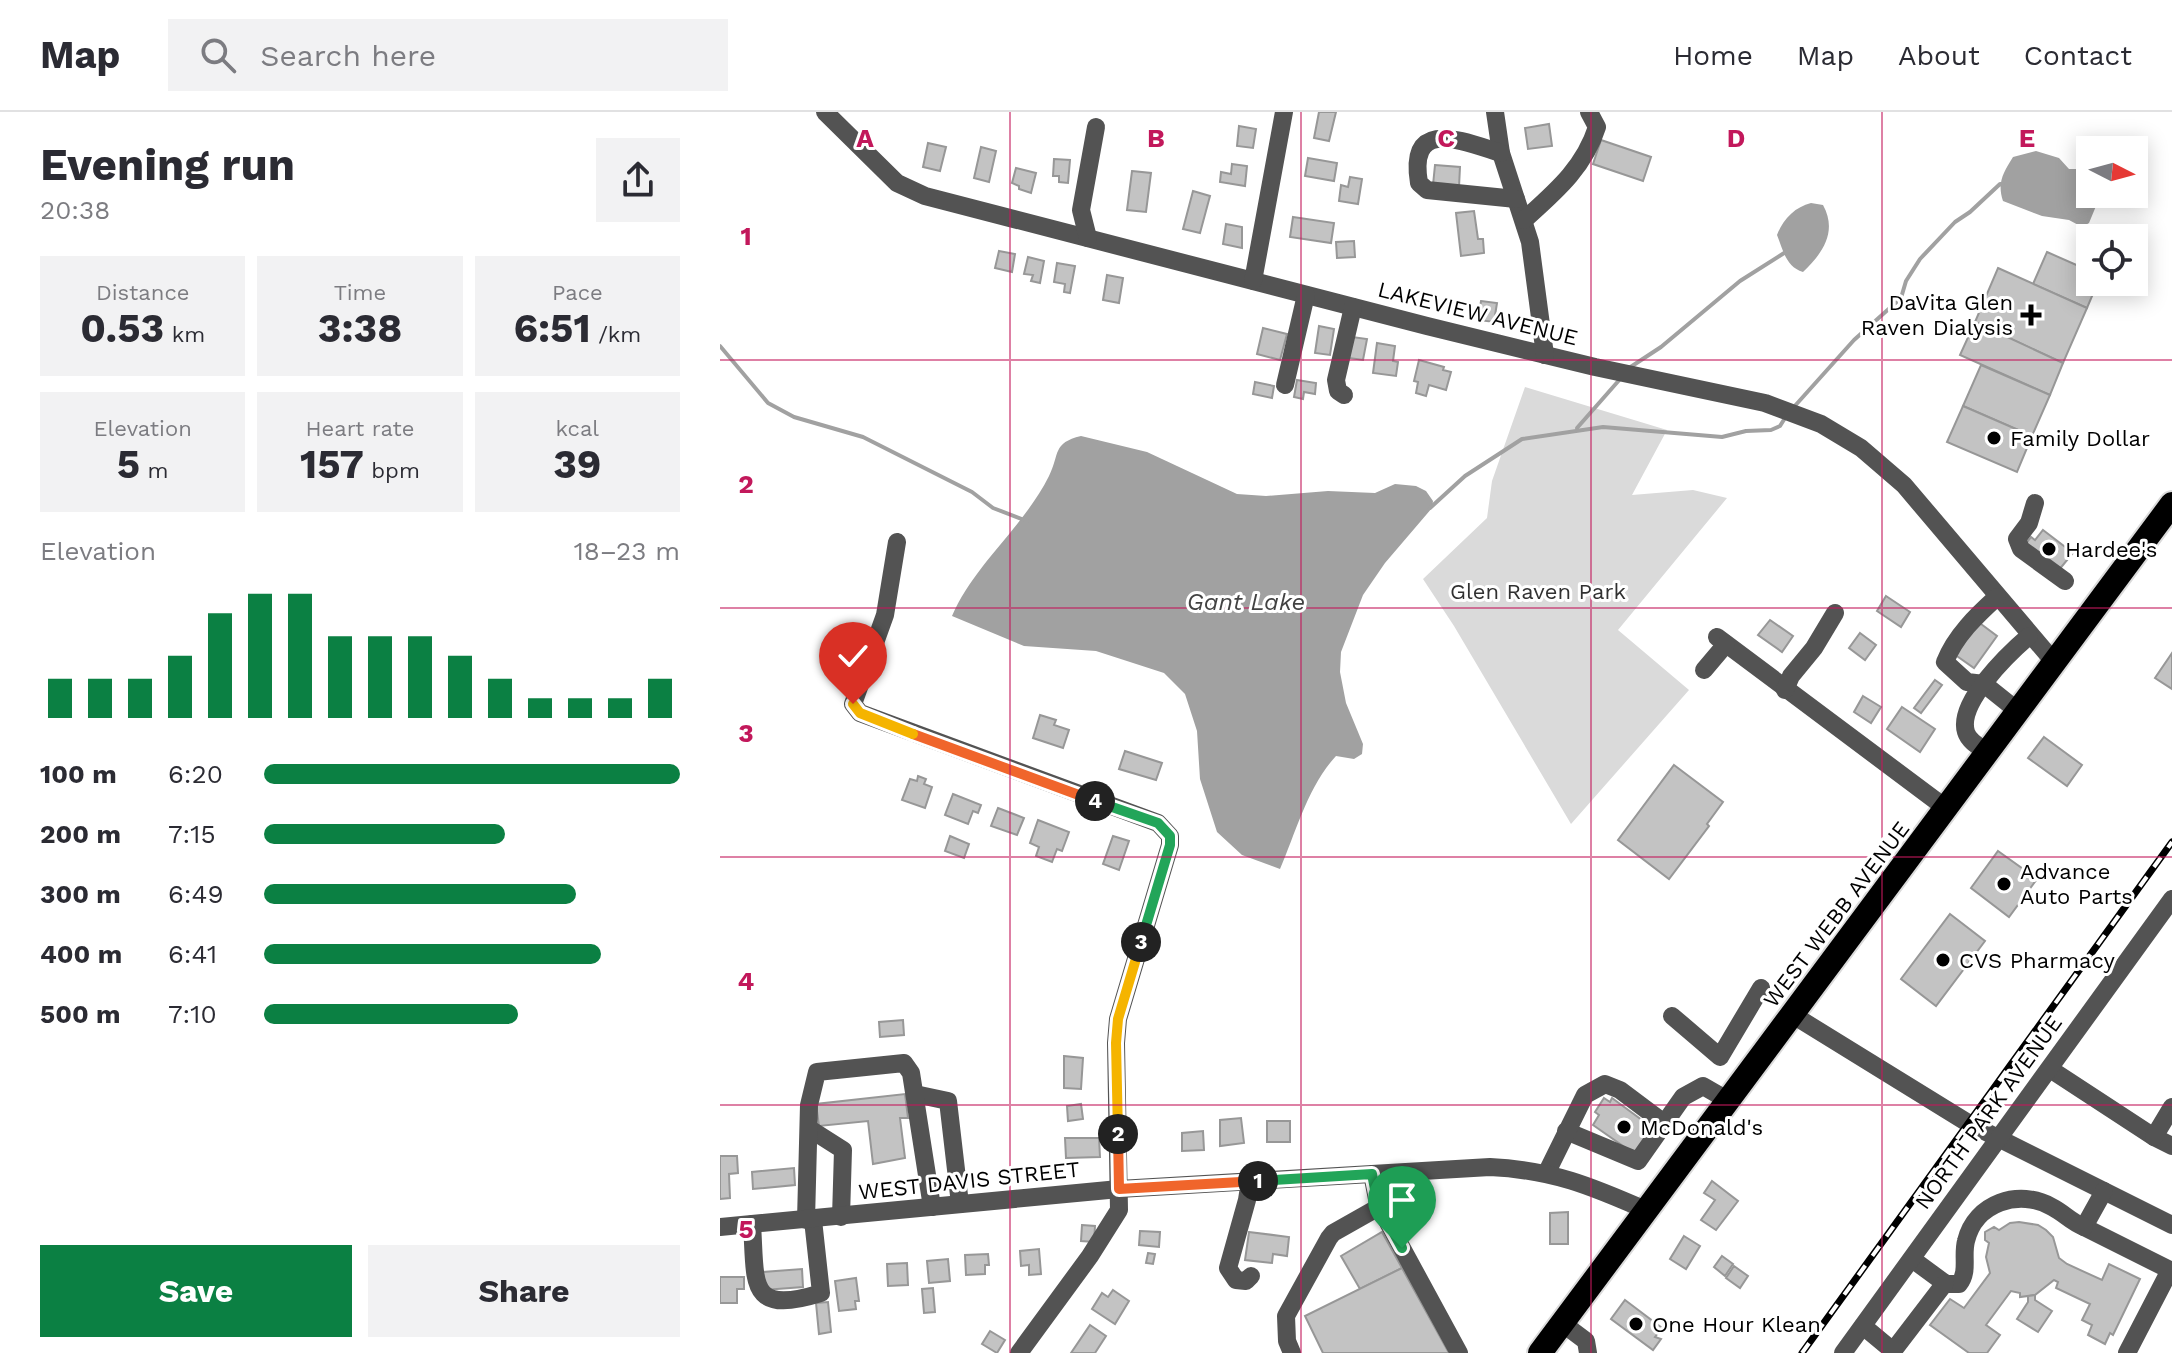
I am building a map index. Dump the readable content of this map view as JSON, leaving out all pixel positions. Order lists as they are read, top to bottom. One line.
{"streets":{"highway":["WEST WEBB AVENUE"],"street":["LAKEVIEW AVENUE","NORTH PARK AVENUE","WEST DAVIS STREET"]},"crossings":[["LAKEVIEW AVENUE","WEST WEBB AVENUE"],["WEST WEBB AVENUE","WEST DAVIS STREET"]],"water":["Gant Lake"],"parks":["Glen Raven Park"],"places":{"health":["DaVita Glen Raven Dialysis"],"other":["Family Dollar","Hardee's","Advance Auto Parts","CVS Pharmacy","McDonald's","One Hour Klean"]},"north":"right","page":{"header":"Map","search":"Search here","nav":["Home","Map","About","Contact"],"heading":["Evening run","20:38"],"stats":[["Distance","0.53 km"],["Time","3:38"],["Pace","6:51 /km"],["Elevation","5 m"],["Heart rate","157 bpm"],["kcal","39"]],"chart":["Elevation","18–23 m"],"list":[{"name":"100 m","note":"6:20"},{"name":"200 m","note":"7:15"},{"name":"300 m","note":"6:49"},{"name":"400 m","note":"6:41"},{"name":"500 m","note":"7:10"}],"pins":["4","3","2","1"],"buttons":["Save","Share"]},"grid":{"columns":["A","B","C","D","E"],"rows":["1","2","3","4","5"]}}
